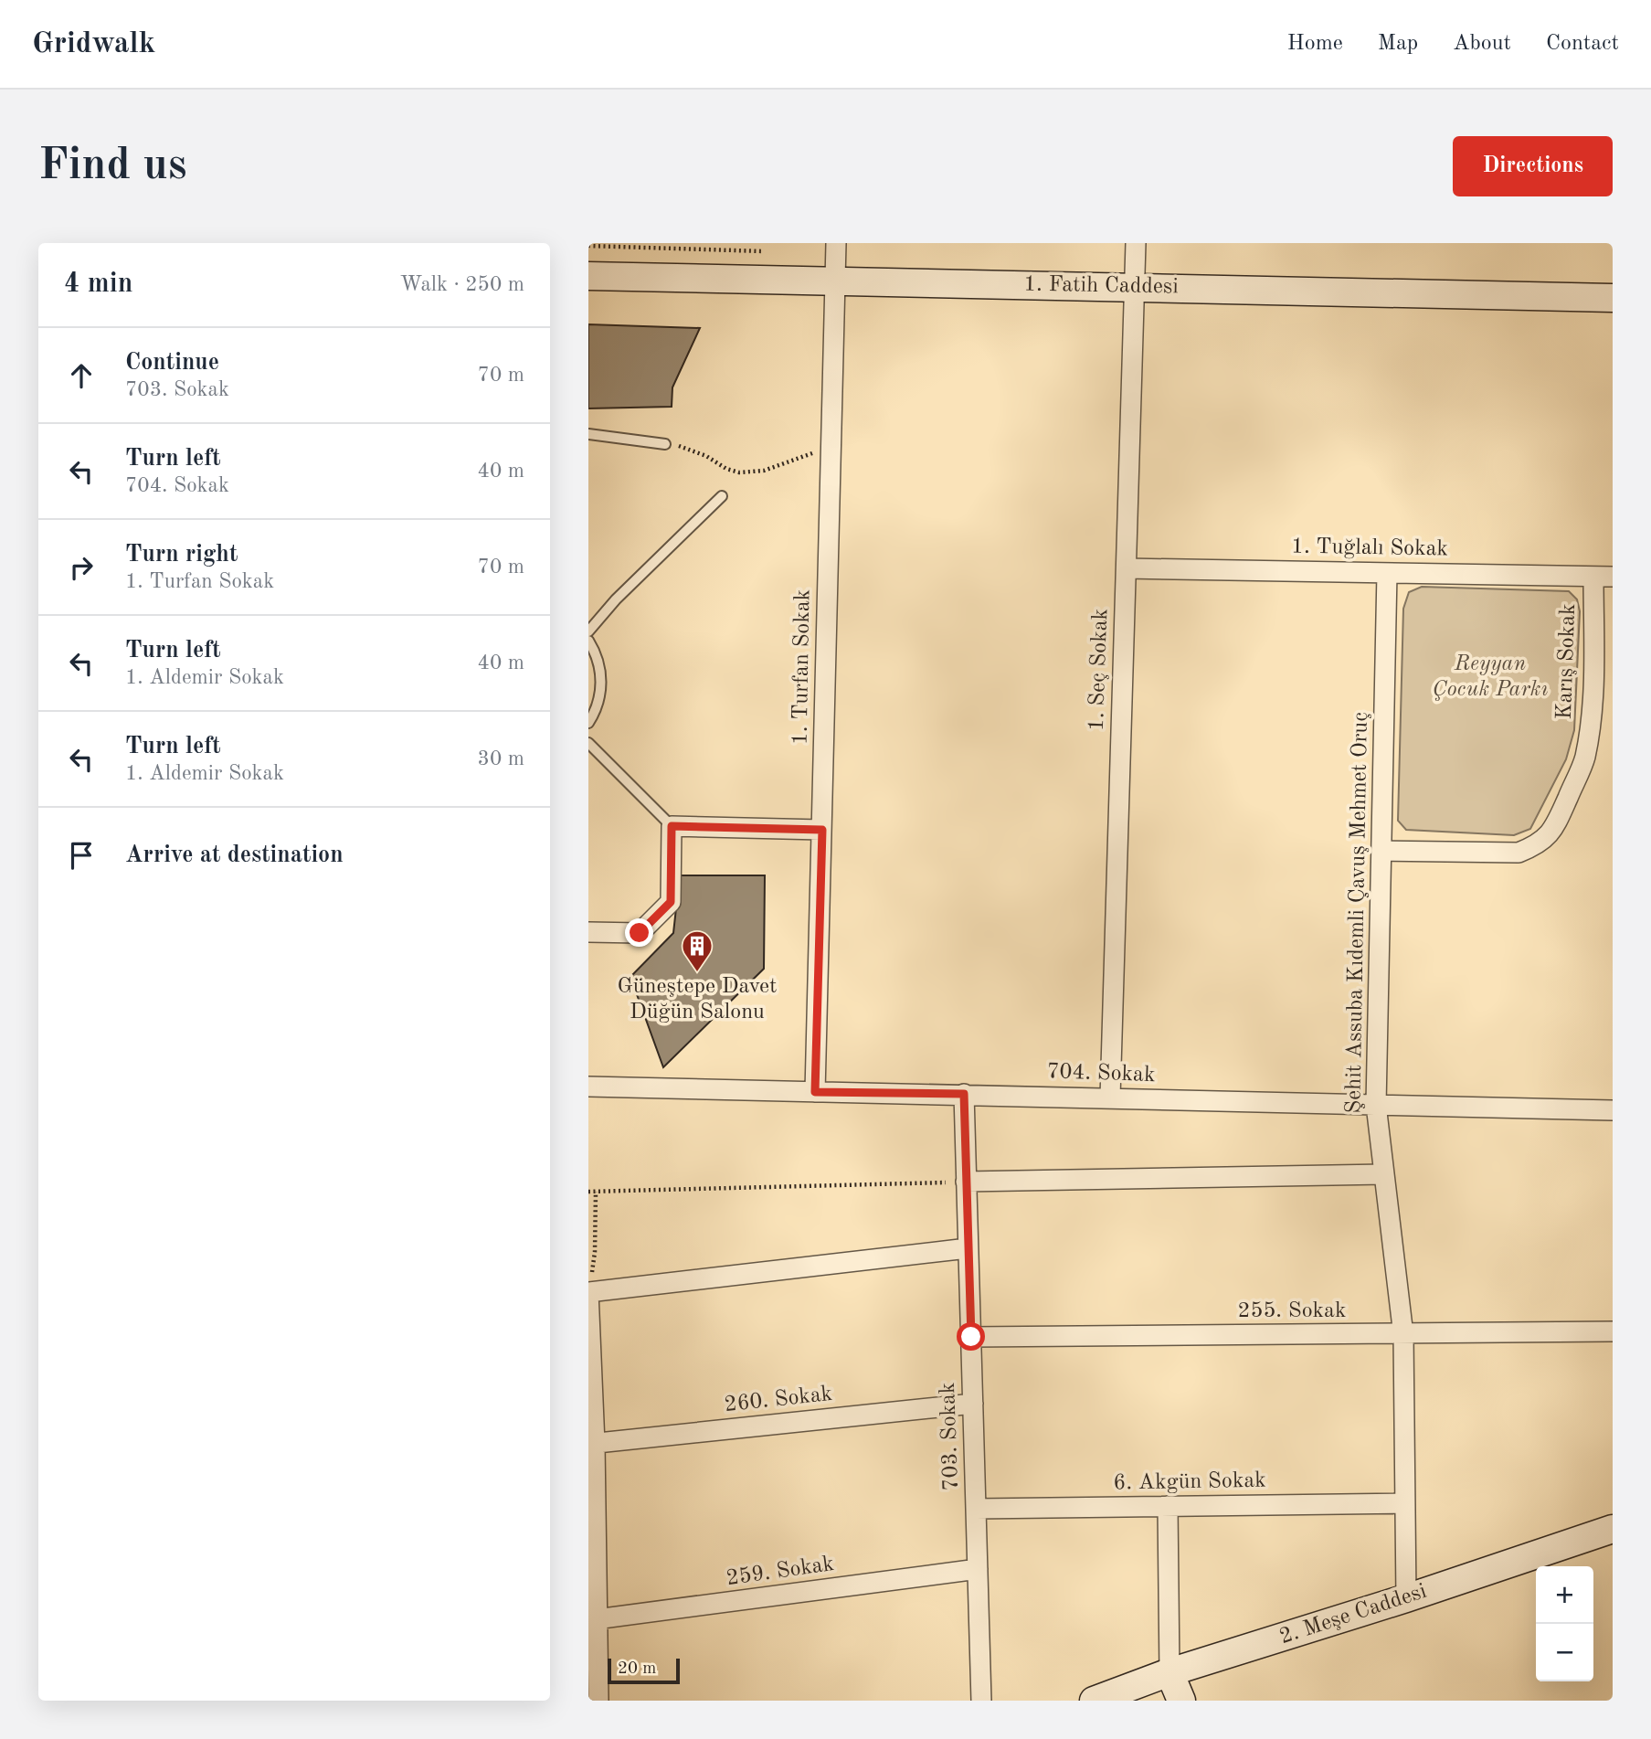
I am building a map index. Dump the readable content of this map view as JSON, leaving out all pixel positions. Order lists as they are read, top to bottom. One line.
{"streets":{"street":["1. Fatih Caddesi","1. Tuğlalı Sokak","Karış Sokak","1. Turfan Sokak","1. Seç Sokak","Şehit Assuba Kıdemli Çavuş Mehmet Oruç","704. Sokak","255. Sokak","260. Sokak","703. Sokak","6. Akgün Sokak","259. Sokak","2. Meşe Caddesi"]},"crossings":[["1. Fatih Caddesi","1. Turfan Sokak"],["1. Fatih Caddesi","1. Seç Sokak"],["1. Tuğlalı Sokak","Karış Sokak"],["1. Tuğlalı Sokak","1. Seç Sokak"],["1. Tuğlalı Sokak","Şehit Assuba Kıdemli Çavuş Mehmet Oruç"],["Karış Sokak","Şehit Assuba Kıdemli Çavuş Mehmet Oruç"],["1. Turfan Sokak","704. Sokak"],["1. Seç Sokak","704. Sokak"],["Şehit Assuba Kıdemli Çavuş Mehmet Oruç","704. Sokak"],["Şehit Assuba Kıdemli Çavuş Mehmet Oruç","255. Sokak"],["Şehit Assuba Kıdemli Çavuş Mehmet Oruç","6. Akgün Sokak"],["Şehit Assuba Kıdemli Çavuş Mehmet Oruç","2. Meşe Caddesi"],["704. Sokak","703. Sokak"],["255. Sokak","703. Sokak"],["260. Sokak","703. Sokak"],["703. Sokak","6. Akgün Sokak"],["703. Sokak","259. Sokak"]],"parks":["Reyyan Çocuk Parkı"],"places":{"building":["Güneştepe Davet Düğün Salonu"]},"scale_bar":"20 m","page":{"header":"Gridwalk","nav":["Home","Map","About","Contact"],"buttons":"Directions","title":"Find us","heading":["4 min","Walk · 250 m"],"list":[["Continue","703. Sokak","70 m"],["Turn left","704. Sokak","40 m"],["Turn right","1. Turfan Sokak","70 m"],["Turn left","1. Aldemir Sokak","40 m"],["Turn left","1. Aldemir Sokak","30 m"],"Arrive at destination"],"map_buttons":["+","−"],"scale":"20 m"}}
